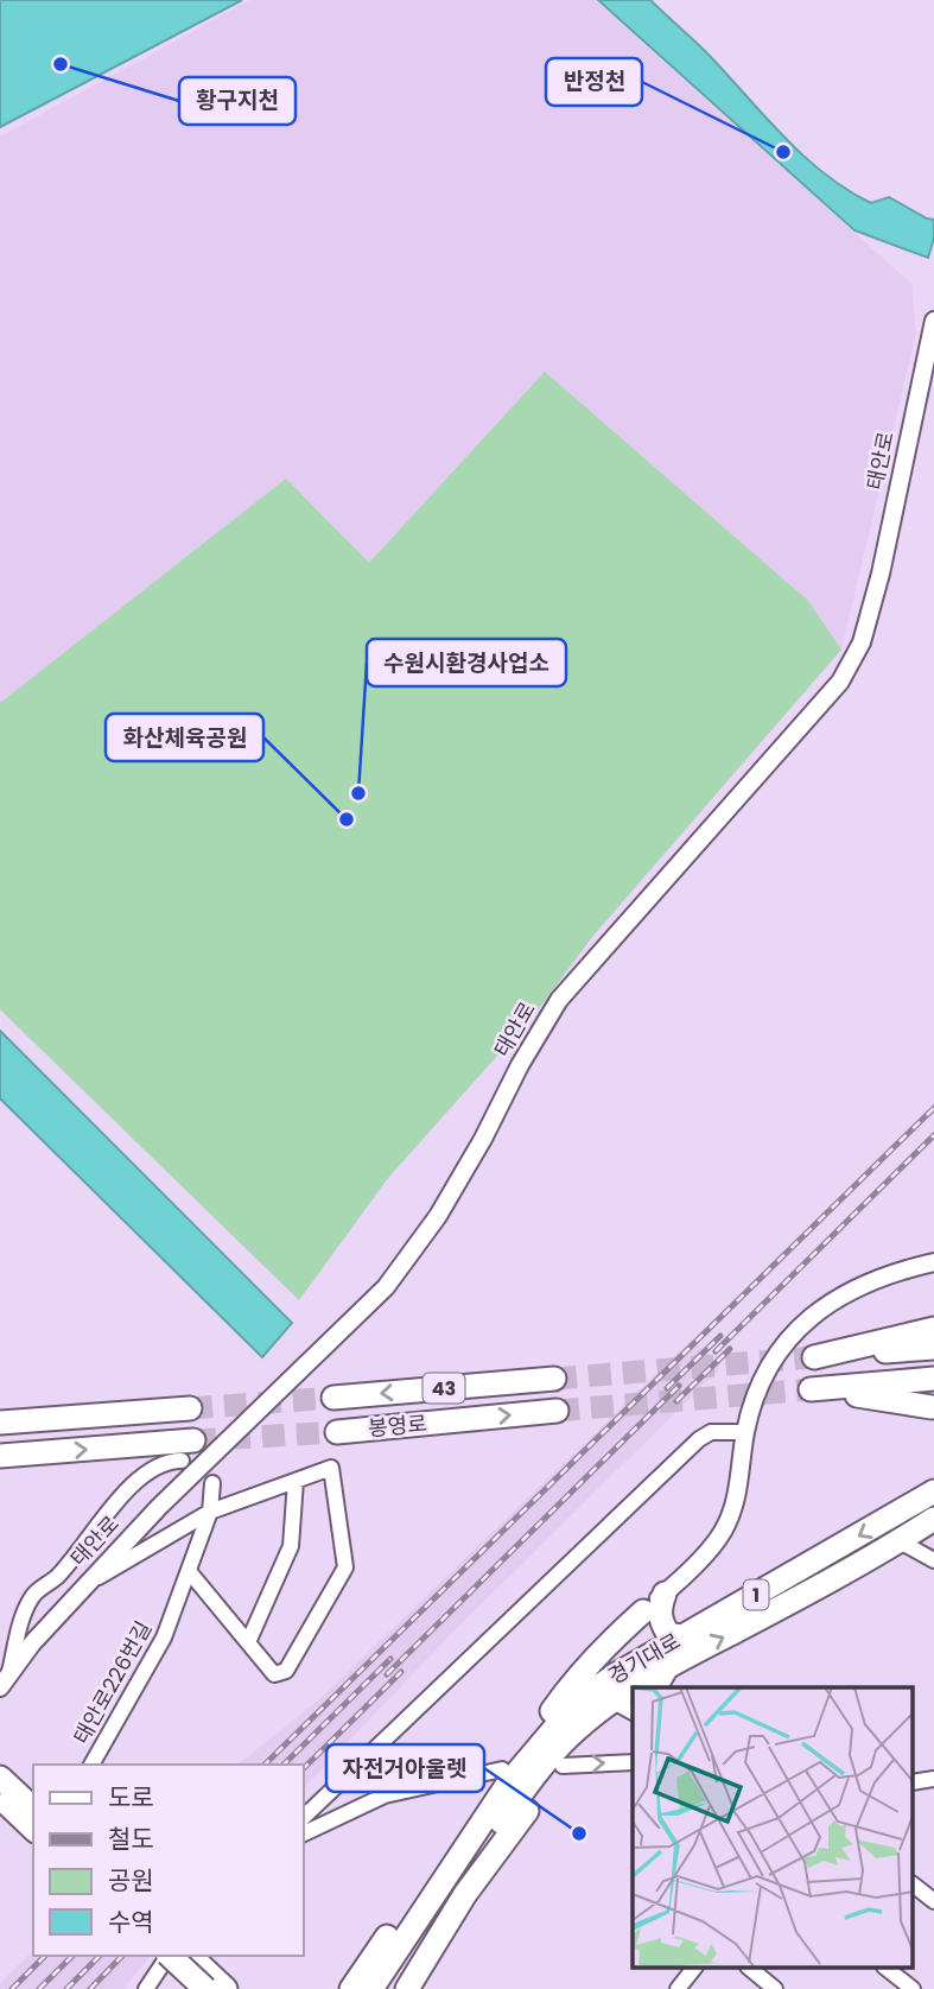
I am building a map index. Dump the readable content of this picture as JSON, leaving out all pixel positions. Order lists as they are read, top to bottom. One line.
{"streets":{"main road":["43","봉영로","1","경기대로"],"street":["태안로","태안로226번길"]},"places":["황구지천","반정천","수원시환경사업소","화산체육공원","자전거아울렛"],"legend":["도로","철도","공원","수역"]}
